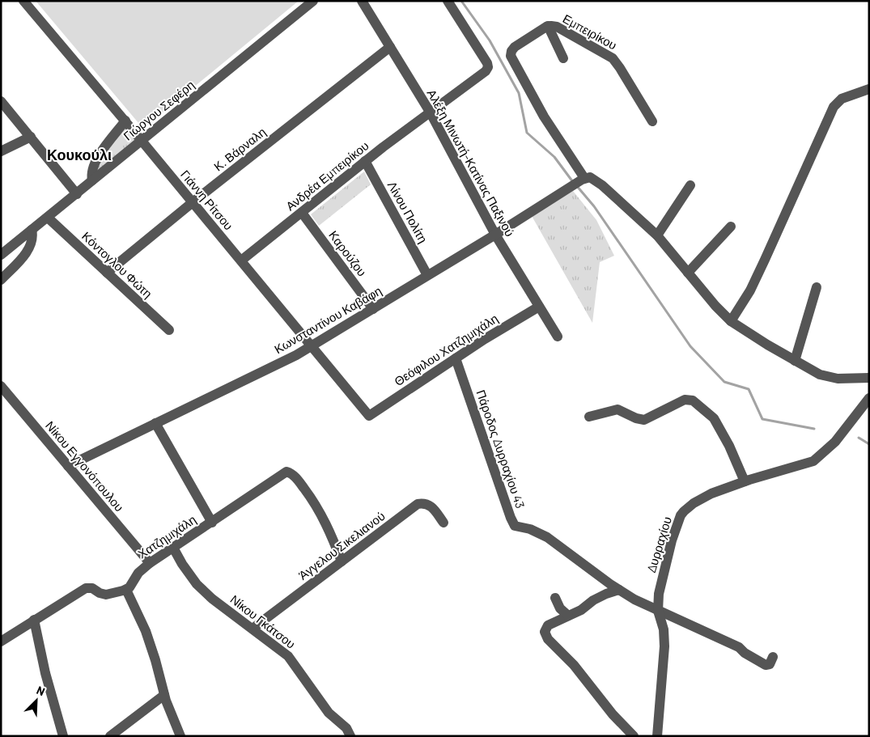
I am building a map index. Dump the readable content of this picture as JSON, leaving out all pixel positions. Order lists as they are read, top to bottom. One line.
{"streets":{"street":["Εμπειρίκου","Γιώργου Σεφέρη","Κ. Βάρναλη","Αλέξη Μινωτή-Κατίνας Παξινού","Ανδρέα Εμπειρίκου","Γιάννη Ρίτσου","Λίνου Πολίτη","Καρούζου","Κόντογλου Φώτη","Κωνσταντίνου Καβάφη","Θεόφιλου Χατζημιχάλη","Πάροδος Δυρραχίου 43","Νίκου Εγγονόπουλου","Χατζημιχάλη","Δυρραχίου","Άγγελου Σικελιανού","Νίκου Γκάτσου"]},"crossings":[["Εμπειρίκου","Κωνσταντίνου Καβάφη"],["Γιώργου Σεφέρη","Γιάννη Ρίτσου"],["Γιώργου Σεφέρη","Κόντογλου Φώτη"],["Κ. Βάρναλη","Αλέξη Μινωτή-Κατίνας Παξινού"],["Κ. Βάρναλη","Γιάννη Ρίτσου"],["Κ. Βάρναλη","Κόντογλου Φώτη"],["Αλέξη Μινωτή-Κατίνας Παξινού","Ανδρέα Εμπειρίκου"],["Αλέξη Μινωτή-Κατίνας Παξινού","Κωνσταντίνου Καβάφη"],["Αλέξη Μινωτή-Κατίνας Παξινού","Θεόφιλου Χατζημιχάλη"],["Ανδρέα Εμπειρίκου","Γιάννη Ρίτσου"],["Ανδρέα Εμπειρίκου","Λίνου Πολίτη"],["Ανδρέα Εμπειρίκου","Καρούζου"],["Γιάννη Ρίτσου","Κωνσταντίνου Καβάφη"],["Γιάννη Ρίτσου","Θεόφιλου Χατζημιχάλη"],["Λίνου Πολίτη","Κωνσταντίνου Καβάφη"],["Καρούζου","Κωνσταντίνου Καβάφη"],["Κωνσταντίνου Καβάφη","Νίκου Εγγονόπουλου"],["Θεόφιλου Χατζημιχάλη","Πάροδος Δυρραχίου 43"],["Πάροδος Δυρραχίου 43","Δυρραχίου"],["Νίκου Εγγονόπουλου","Χατζημιχάλη"],["Χατζημιχάλη","Άγγελου Σικελιανού"],["Χατζημιχάλη","Νίκου Γκάτσου"],["Άγγελου Σικελιανού","Νίκου Γκάτσου"]],"districts":["Κουκούλι"],"north":"top right"}
